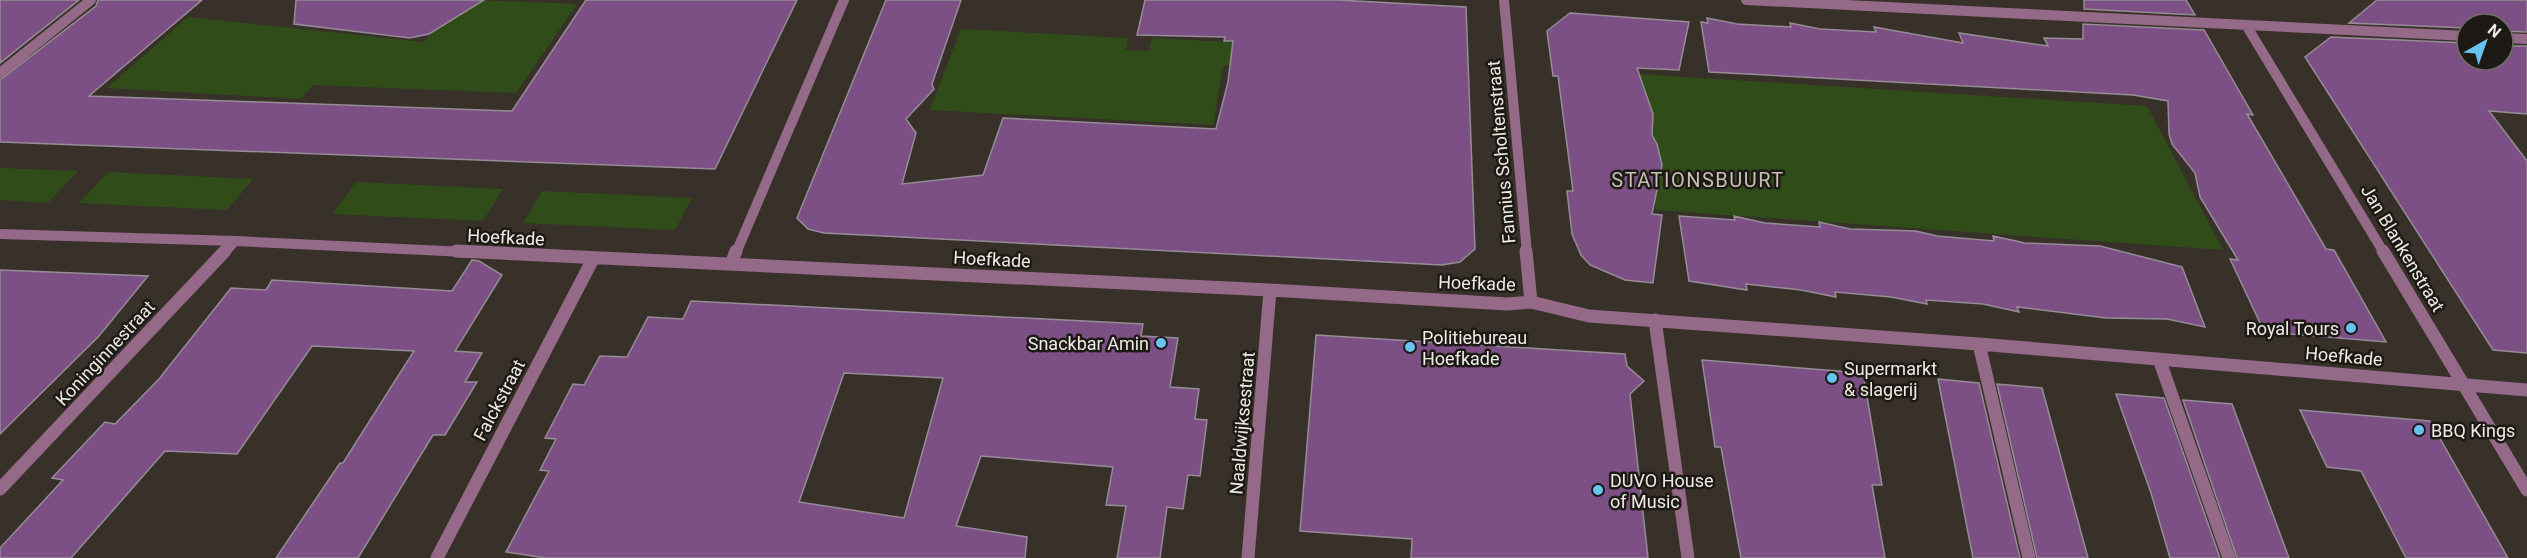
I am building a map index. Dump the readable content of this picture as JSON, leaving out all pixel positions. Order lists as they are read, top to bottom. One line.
{"streets":{"street":["Fannius Scholtenstraat","Hoefkade","Jan Blankenstraat","Koninginnestraat","Falckstraat","Naaldwijksestraat"]},"crossings":[["Fannius Scholtenstraat","Hoefkade"],["Hoefkade","Jan Blankenstraat"],["Hoefkade","Koninginnestraat"],["Hoefkade","Falckstraat"],["Hoefkade","Naaldwijksestraat"]],"districts":["STATIONSBUURT"],"places":["Royal Tours","Snackbar Amin","Politiebureau Hoefkade","Supermarkt & slagerij","BBQ Kings","DUVO House of Music"],"north":"top right"}
